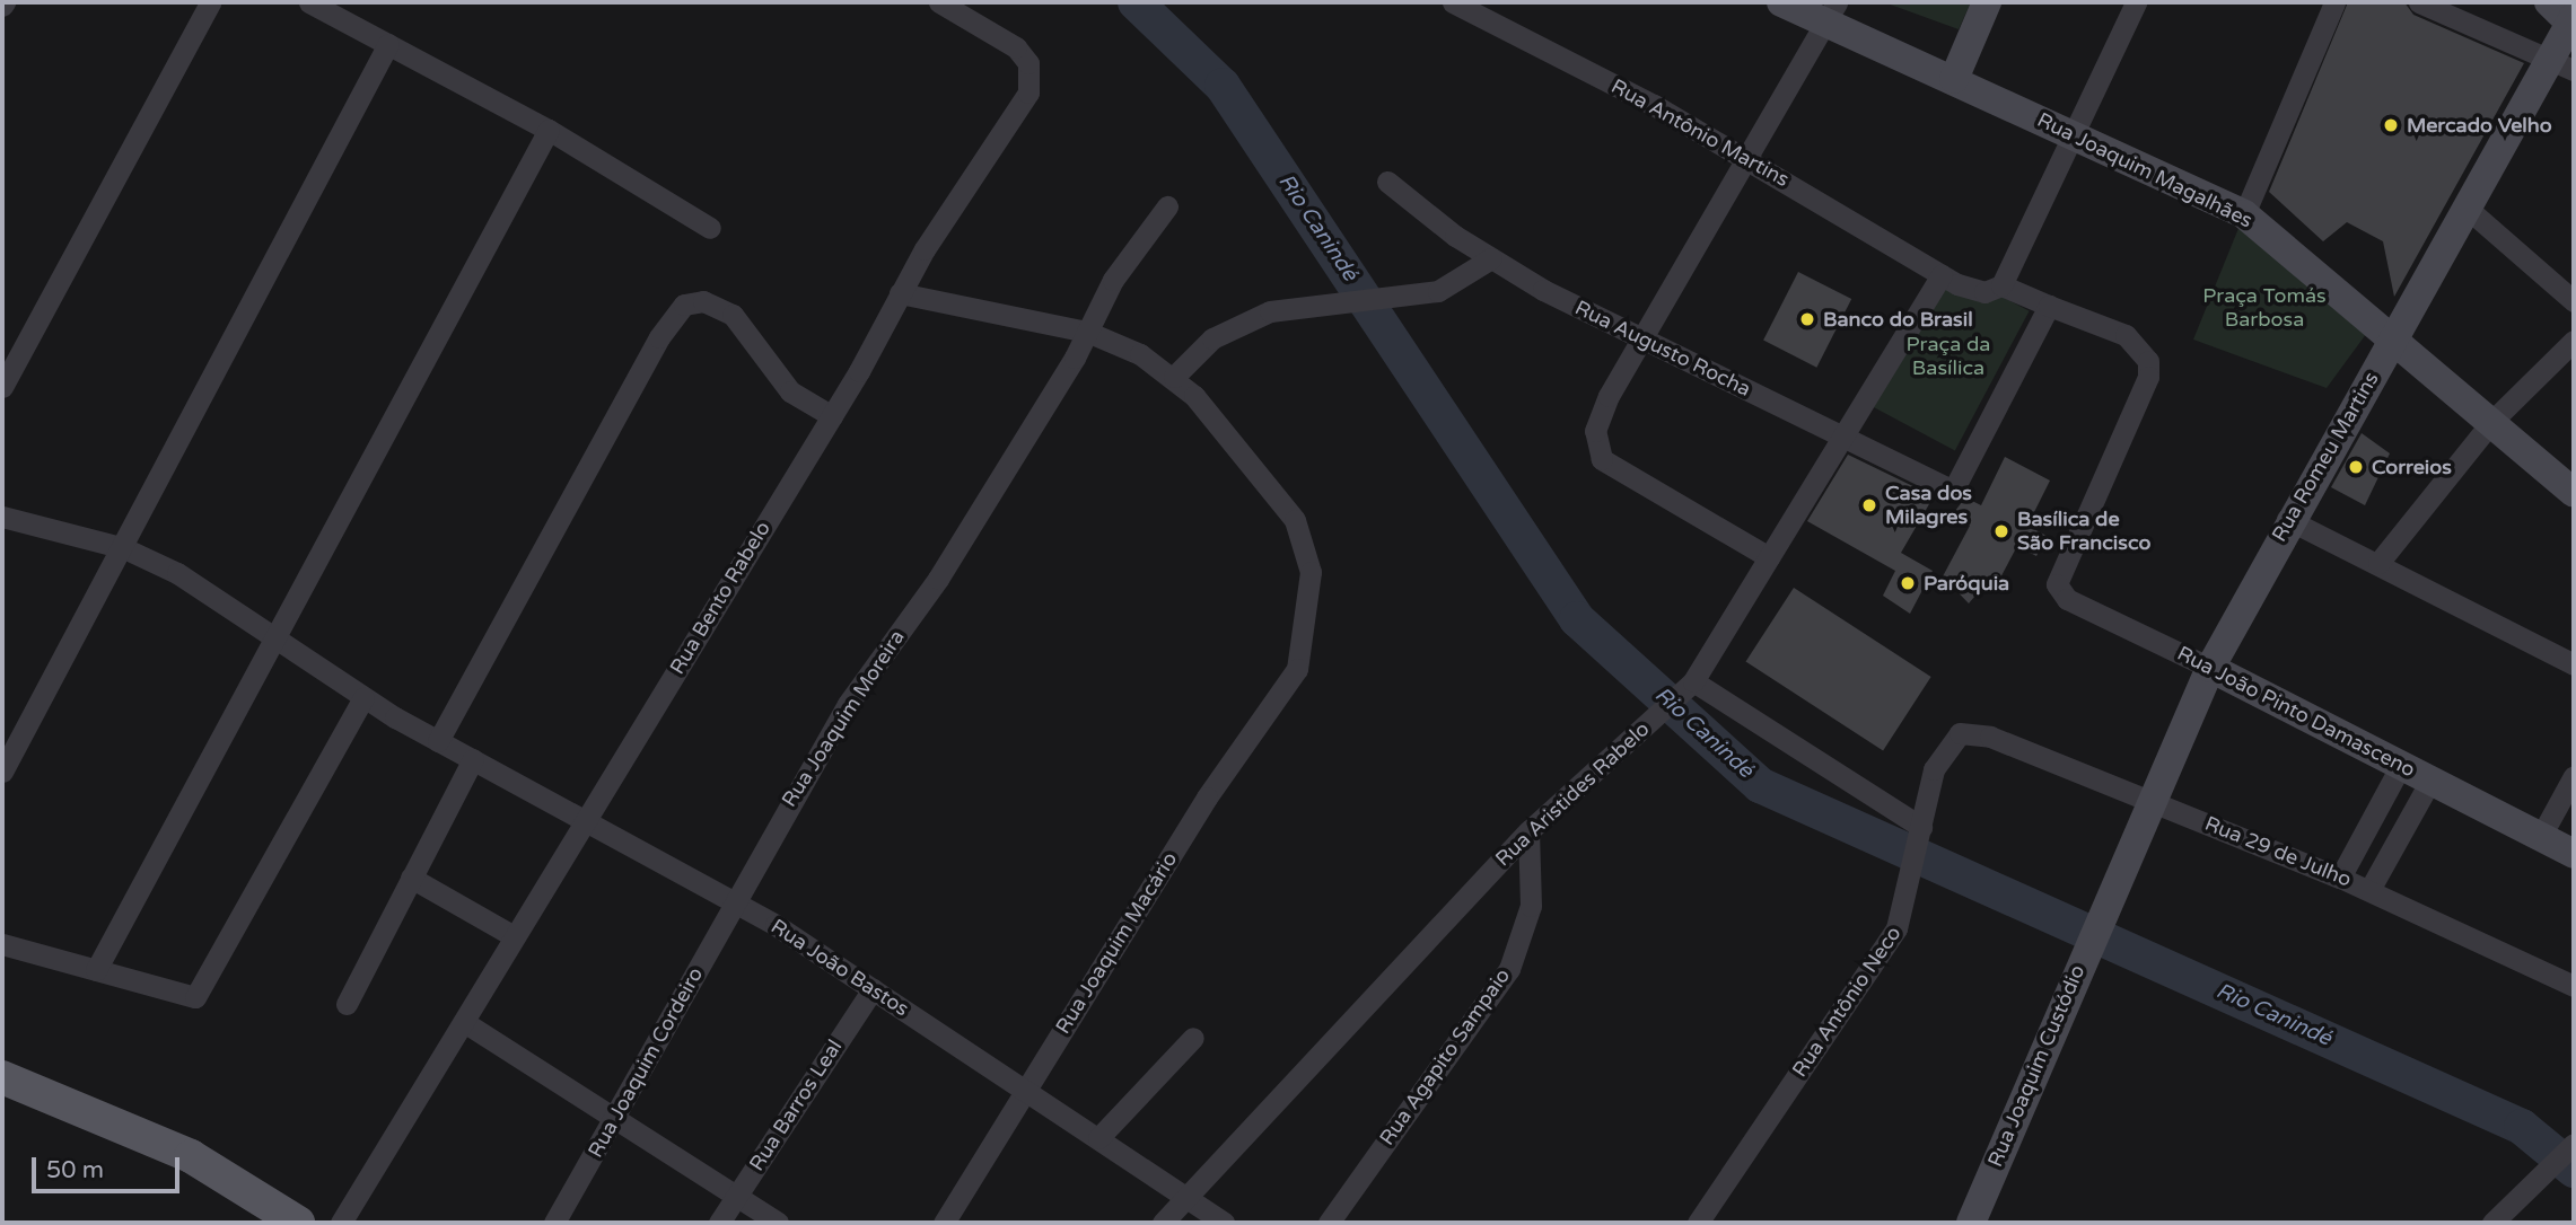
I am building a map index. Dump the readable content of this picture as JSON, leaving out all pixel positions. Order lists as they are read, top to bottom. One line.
{"streets":{"street":["Rua Antônio Martins","Rua Joaquim Magalhães","Rua Augusto Rocha","Rua Romeu Martins","Rua Bento Rabelo","Rua João Pinto Damasceno","Rua Joaquim Moreira","Rua Aristides Rabelo","Rua 29 de Julho","Rua Joaquim Macário","Rua João Bastos","Rua Antônio Neco","Rua Agapito Sampaio","Rua Joaquim Cordeiro","Rua Joaquim Custódio","Rua Barros Leal"]},"crossings":[["Rua Antônio Martins","Rua Aristides Rabelo"],["Rua Joaquim Magalhães","Rua Romeu Martins"],["Rua Augusto Rocha","Rua João Pinto Damasceno"],["Rua Augusto Rocha","Rua Aristides Rabelo"],["Rua Romeu Martins","Rua João Pinto Damasceno"],["Rua Romeu Martins","Rua 29 de Julho"],["Rua Romeu Martins","Rua Joaquim Custódio"],["Rua Bento Rabelo","Rua João Bastos"],["Rua Joaquim Moreira","Rua João Bastos"],["Rua Joaquim Moreira","Rua Joaquim Cordeiro"],["Rua Aristides Rabelo","Rua João Bastos"],["Rua Aristides Rabelo","Rua Agapito Sampaio"],["Rua 29 de Julho","Rua Antônio Neco"],["Rua Joaquim Macário","Rua João Bastos"],["Rua João Bastos","Rua Joaquim Cordeiro"],["Rua João Bastos","Rua Barros Leal"]],"water":["Rio Canindé"],"parks":["Praça Tomás Barbosa","Praça da Basílica"],"places":["Mercado Velho","Banco do Brasil","Correios","Casa dos Milagres","Basílica de São Francisco","Paróquia"],"scale_bar":"50 m"}
